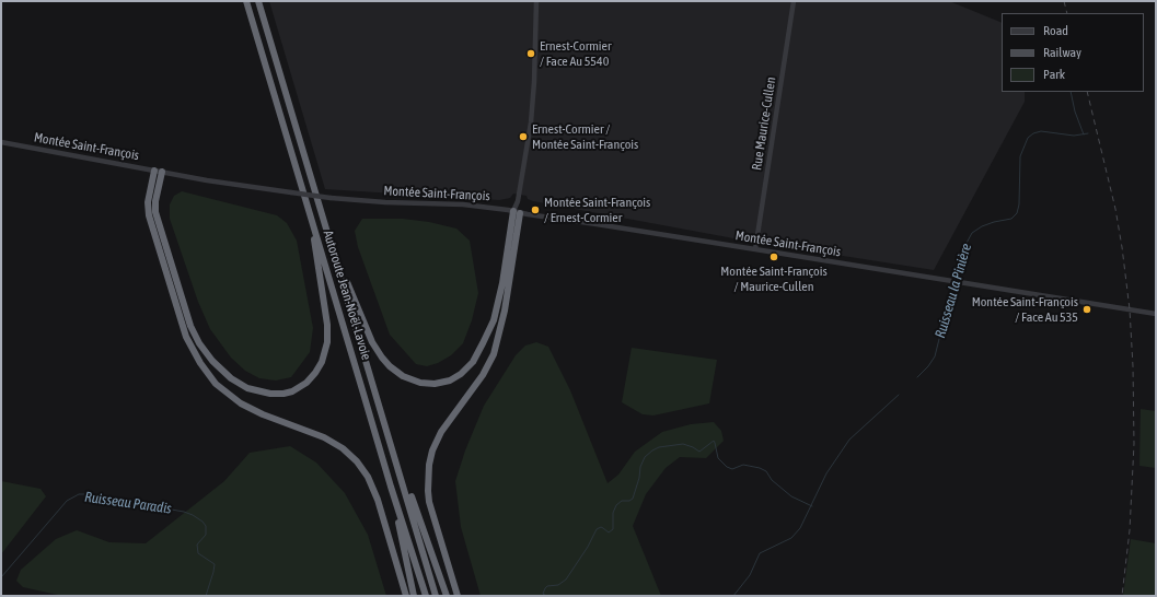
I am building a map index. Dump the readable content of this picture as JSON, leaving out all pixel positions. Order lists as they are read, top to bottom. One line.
{"streets":{"highway":["Autoroute Jean-Noël-Lavoie"],"street":["Rue Maurice-Cullen","Montée Saint-François"]},"crossings":[["Rue Maurice-Cullen","Montée Saint-François"]],"water":["Ruisseau la Pinière","Ruisseau Paradis"],"places":["Ernest-Cormier / Face Au 5540","Ernest-Cormier / Montée Saint-François","Montée Saint-François / Ernest-Cormier","Montée Saint-François / Maurice-Cullen","Montée Saint-François / Face Au 535"],"legend":["Road","Railway","Park"]}
